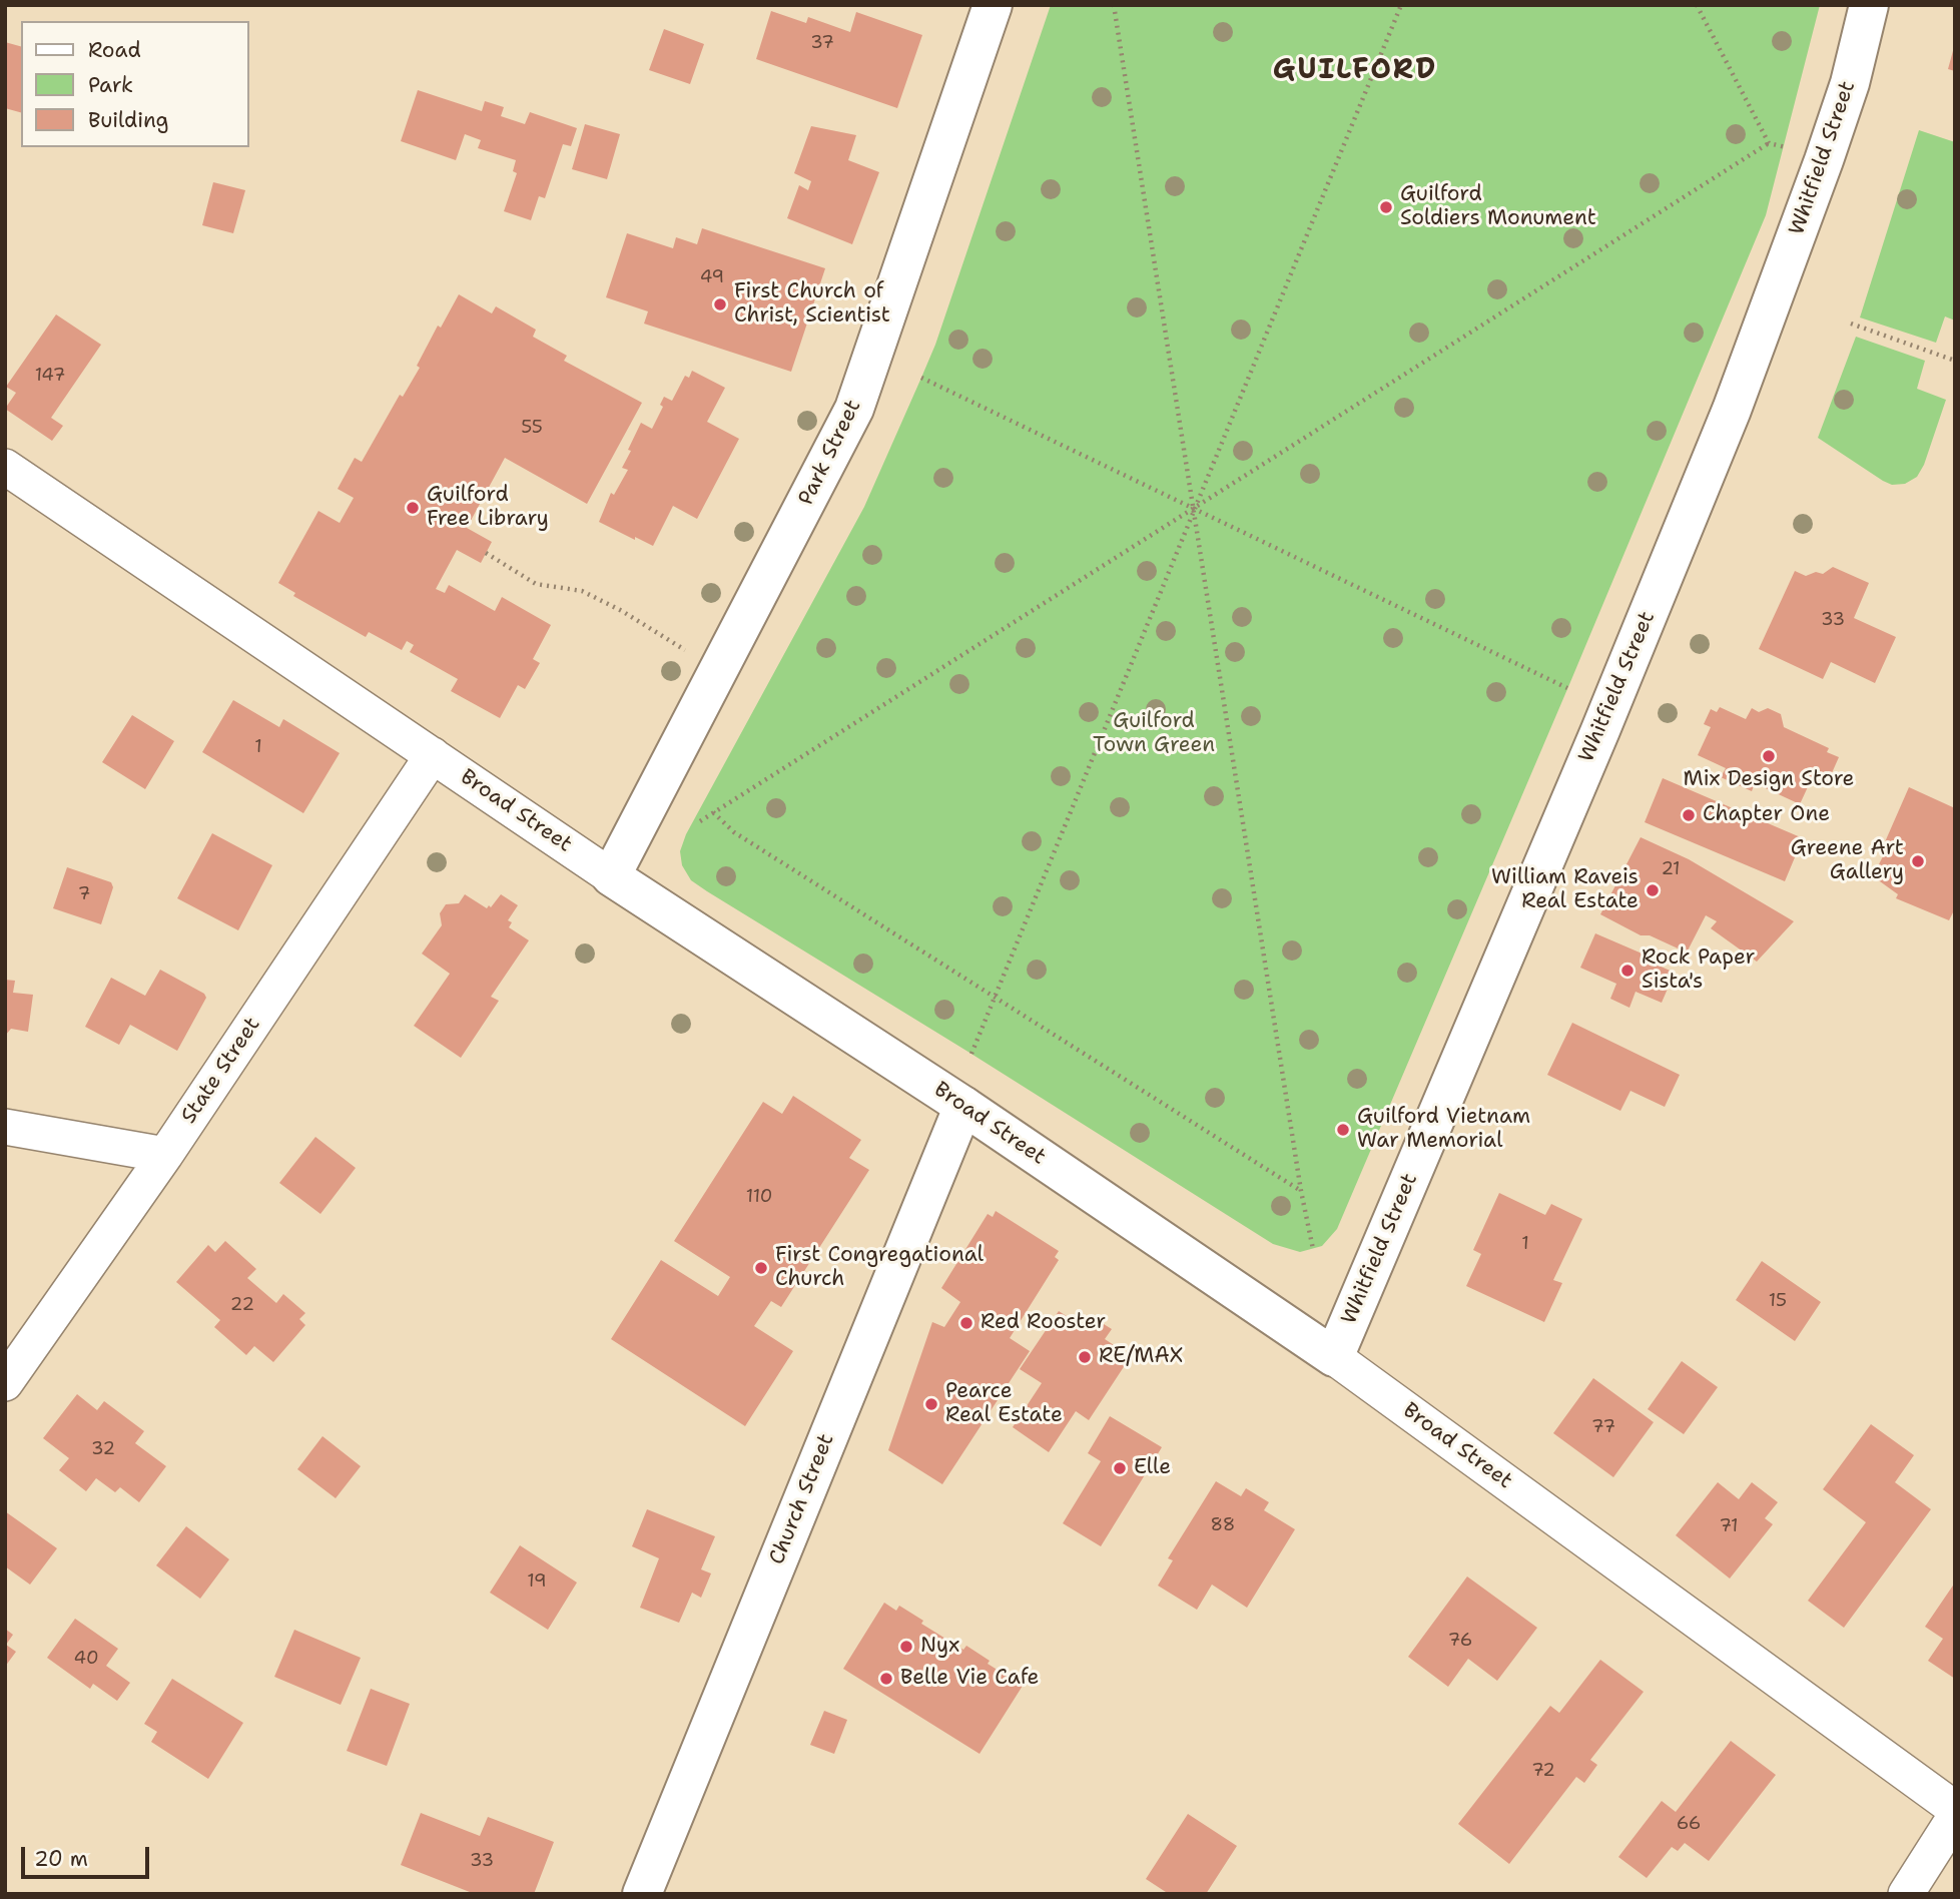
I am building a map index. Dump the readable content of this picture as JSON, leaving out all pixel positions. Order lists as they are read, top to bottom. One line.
{"streets":{"main road":["Whitfield Street","Park Street","Broad Street","Church Street"],"street":["State Street"]},"crossings":[["Whitfield Street","Broad Street"],["Park Street","Broad Street"],["Broad Street","State Street"],["Broad Street","Church Street"]],"districts":["GUILFORD"],"parks":["Guilford Town Green"],"places":["Guilford Soldiers Monument","First Church of Christ, Scientist","Guilford Free Library","Mix Design Store","Chapter One","Greene Art Gallery","William Raveis Real Estate","Rock Paper Sista's","Guilford Vietnam War Memorial","First Congregational Church","Red Rooster","RE/MAX","Pearce Real Estate","Elle","Nyx","Belle Vie Cafe"],"house_numbers":["37","49","147","55","33","1","21","7","110","1","15","22","77","32","88","71","19","76","40","72","66","33"],"legend":["Road","Park","Building"],"scale_bar":"20 m"}
